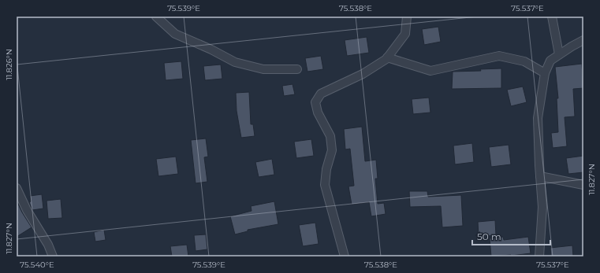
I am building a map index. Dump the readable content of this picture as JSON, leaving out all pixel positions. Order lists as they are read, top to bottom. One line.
{"scale_bar":"50 m","coordinates":["75.539°E","75.538°E","75.537°E","11.826°N","11.827°N","75.540°E"]}
